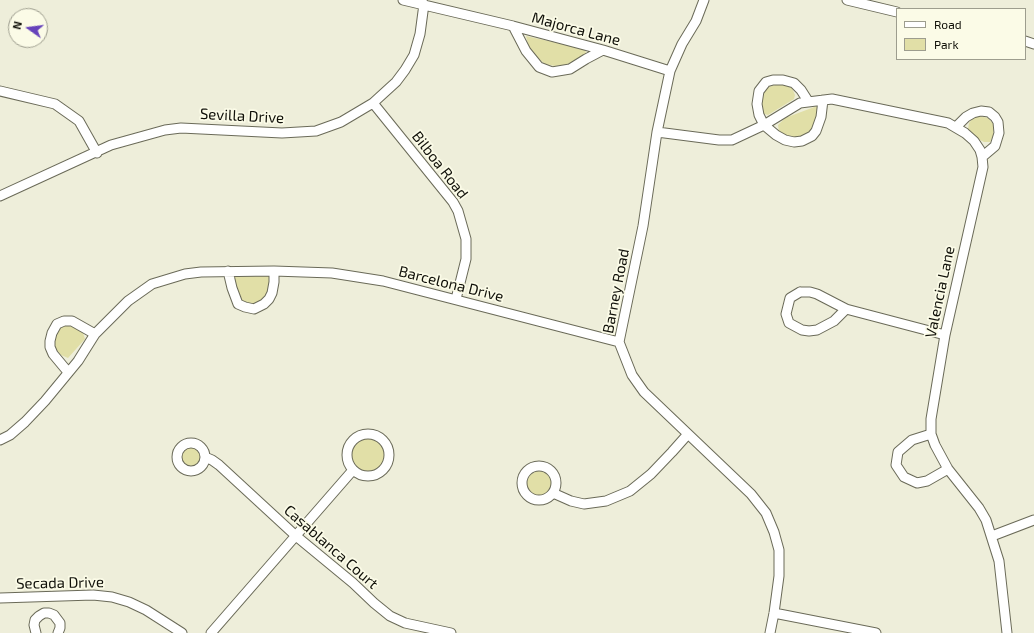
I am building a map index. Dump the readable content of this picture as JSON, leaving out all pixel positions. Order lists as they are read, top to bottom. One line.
{"streets":{"street":["Majorca Lane","Sevilla Drive","Bilboa Road","Barcelona Drive","Barney Road","Valencia Lane","Casablanca Court","Secada Drive"]},"crossings":[["Majorca Lane","Sevilla Drive"],["Majorca Lane","Barney Road"],["Sevilla Drive","Bilboa Road"],["Bilboa Road","Barcelona Drive"],["Barcelona Drive","Barney Road"]],"legend":["Road","Park"],"north":"left"}
